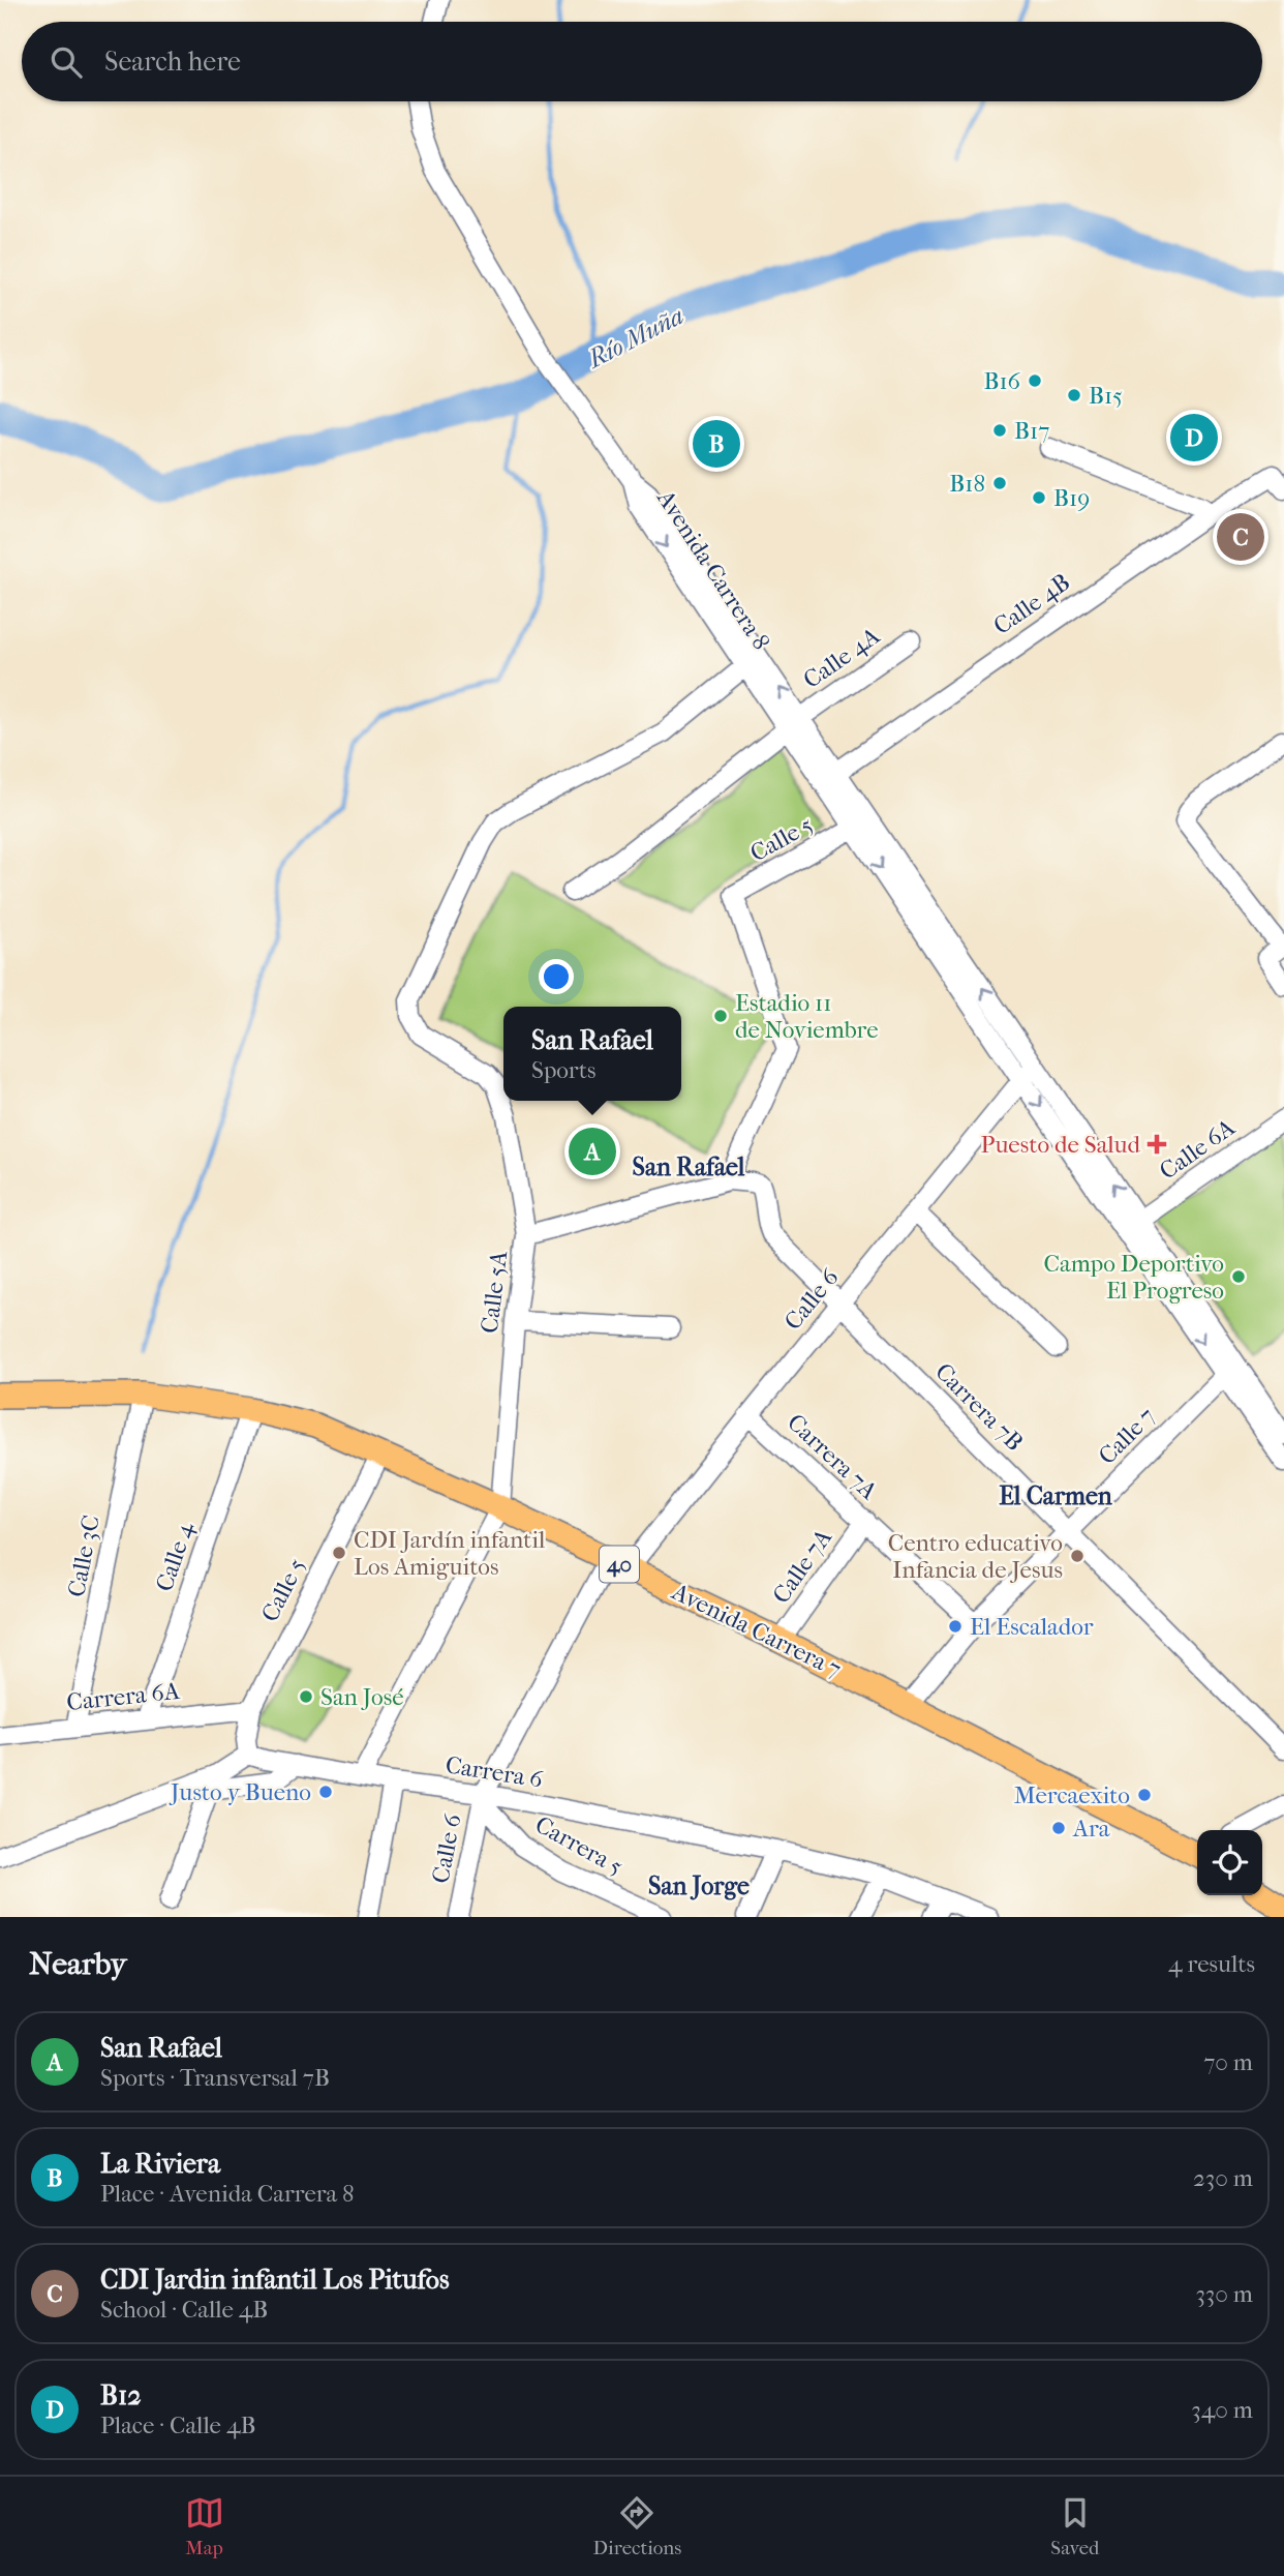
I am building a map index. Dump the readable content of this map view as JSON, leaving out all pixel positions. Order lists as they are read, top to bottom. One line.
{"streets":{"main road":["40","Avenida Carrera 7"],"street":["Avenida Carrera 8","Calle 4B","Calle 4A","Calle 5","Calle 6A","Calle 5A","Calle 6","Carrera 7B","Calle 7","Carrera 7A","Calle 3C","Calle 4","Calle 7A","Carrera 6A","Carrera 6","Carrera 5"]},"crossings":[["Avenida Carrera 8","Calle 4B"],["Avenida Carrera 8","Calle 4A"],["Avenida Carrera 8","Calle 5"],["Avenida Carrera 8","Calle 6A"],["Avenida Carrera 8","Calle 5A"],["Avenida Carrera 8","Calle 6"],["Avenida Carrera 8","Calle 7"],["Calle 5","Carrera 7B"],["Calle 5","Avenida Carrera 7"],["Calle 5","Carrera 6A"],["Calle 5","Carrera 6"],["Calle 5A","Avenida Carrera 7"],["Calle 6","Carrera 7B"],["Calle 6","Carrera 7A"],["Calle 6","Avenida Carrera 7"],["Calle 6","Carrera 6"],["Calle 6","Carrera 5"],["Carrera 7B","Calle 7"],["Calle 7","Carrera 7A"],["Calle 7","Avenida Carrera 7"],["Carrera 7A","Calle 7A"],["Calle 3C","Avenida Carrera 7"],["Calle 3C","Carrera 6A"],["Calle 4","Avenida Carrera 7"],["Calle 4","Carrera 6A"],["Calle 7A","Avenida Carrera 7"],["Carrera 6","Carrera 5"]],"districts":["San Rafael","El Carmen","San Jorge"],"water":["Río Muña"],"places":{"other":["B16","B15","B17","B18","B19","Estadio 11 de Noviembre","Campo Deportivo El Progreso","CDI Jardín infantil Los Amiguitos","Centro educativo Infancia de Jesus","El Escalador","San José","Justo y Bueno","Mercaexito","Ara"],"health":["Puesto de Salud"]},"page":{"search":"Search here","pins":["D","B","C","A"],"popup":["San Rafael","Sports"],"heading":["Nearby","4 results"],"list":[{"mark":"A","name":"San Rafael","note":"Sports · Transversal 7B","value":"70 m"},{"mark":"B","name":"La Riviera","note":"Place · Avenida Carrera 8","value":"230 m"},{"mark":"C","name":"CDI Jardin infantil Los Pitufos","note":"School · Calle 4B","value":"330 m"},{"mark":"D","name":"B12","note":"Place · Calle 4B","value":"340 m"}],"nav":["Map","Directions","Saved"]}}
